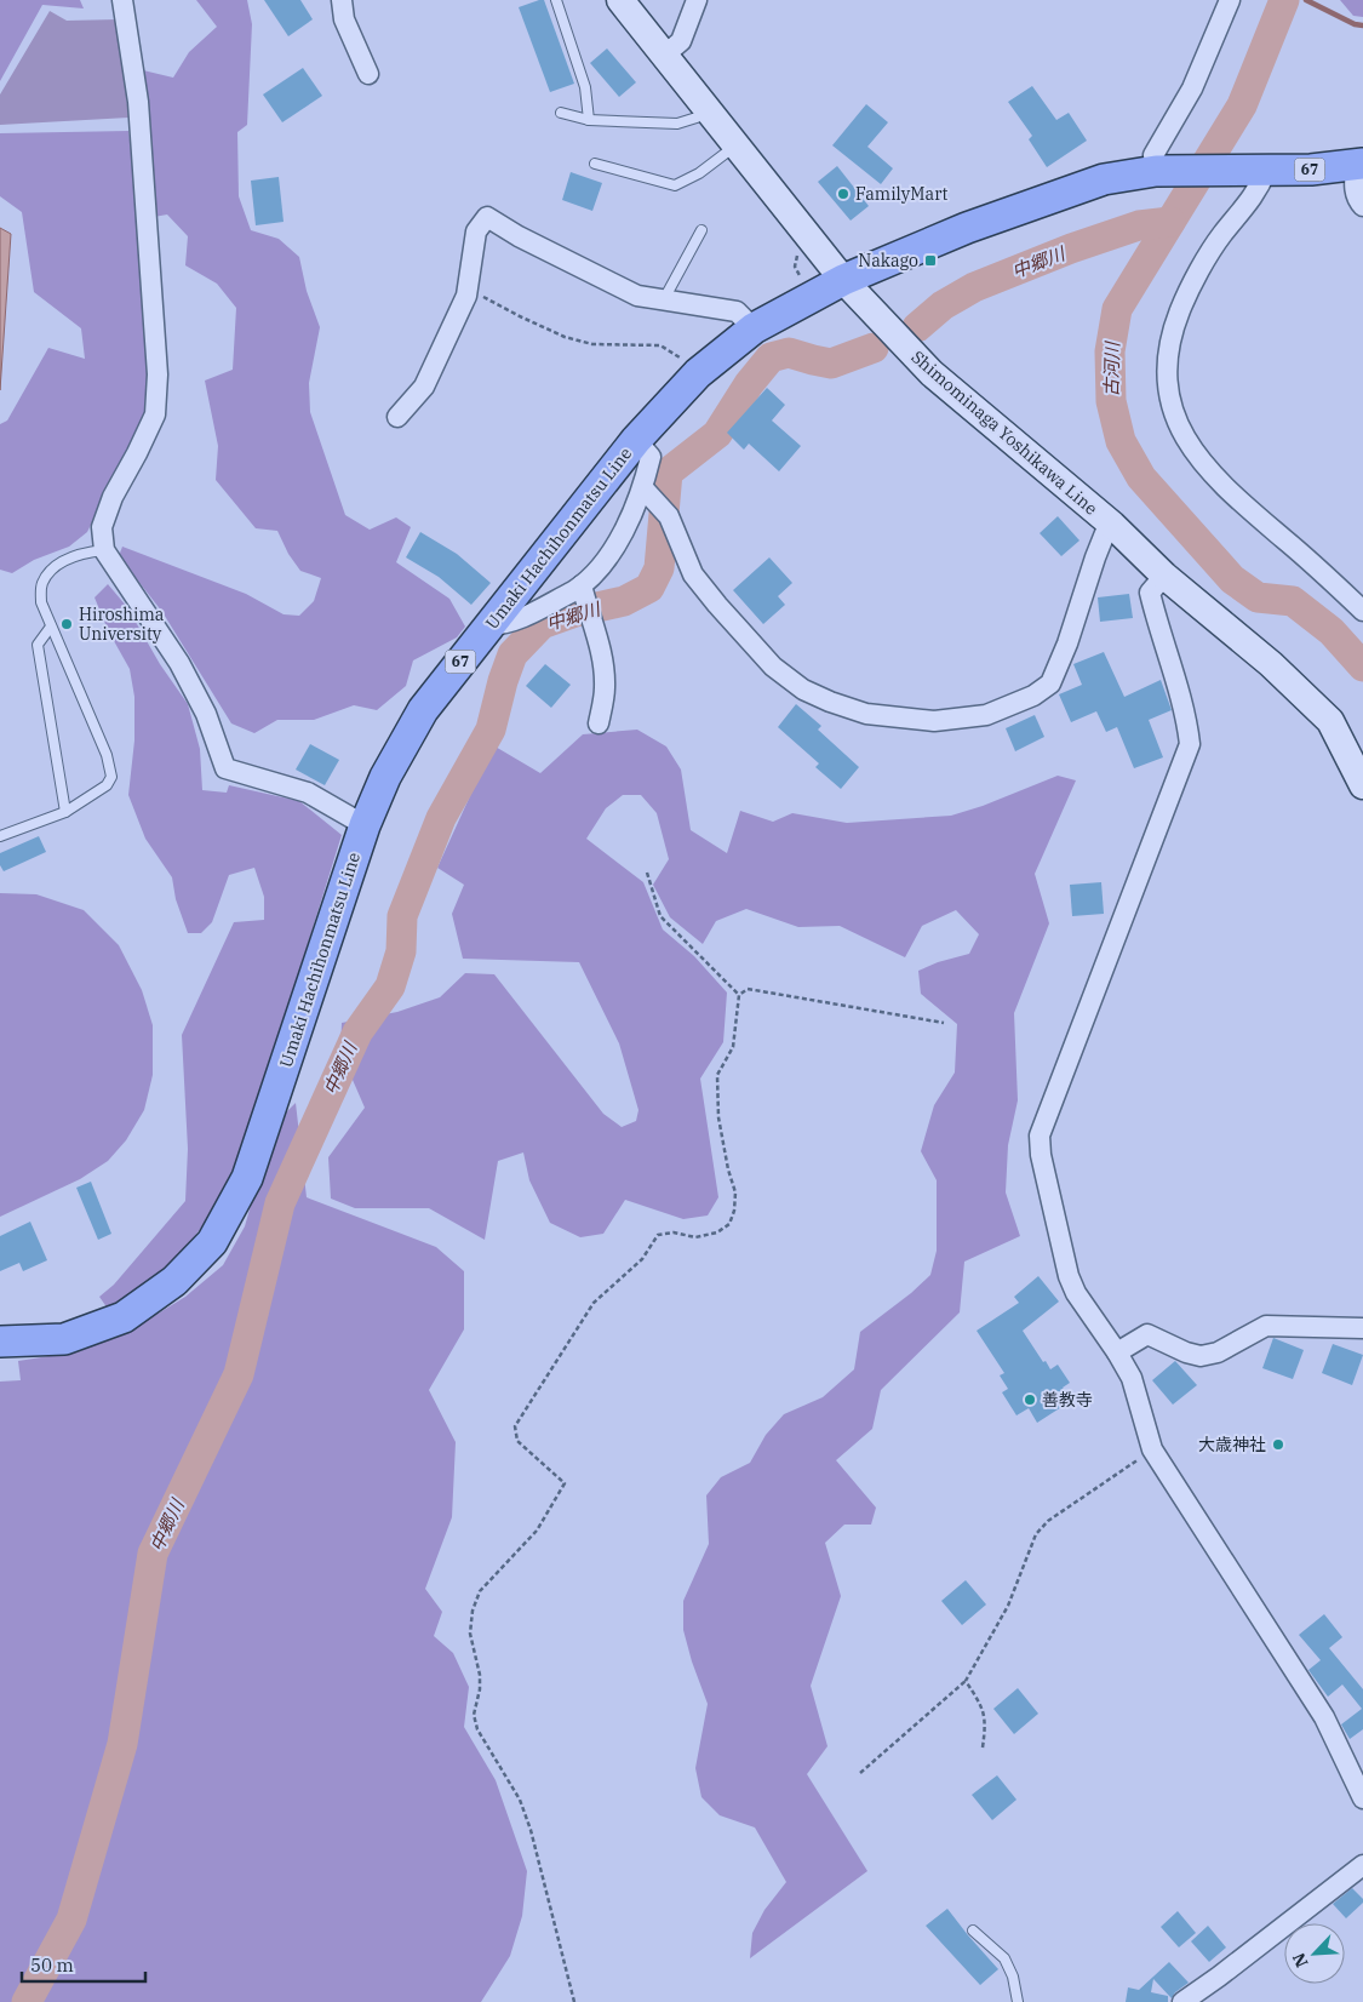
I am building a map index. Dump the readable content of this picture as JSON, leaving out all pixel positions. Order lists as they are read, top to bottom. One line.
{"streets":{"main road":["67","Shimominaga Yoshikawa Line","Umaki Hachihonmatsu Line"]},"crossings":[["Shimominaga Yoshikawa Line","Umaki Hachihonmatsu Line"]],"water":["中郷川","古河川"],"places":{"other":["FamilyMart","Hiroshima University","善教寺","大歳神社"],"transit":["Nakago"]},"scale_bar":"50 m","north":"bottom left"}
